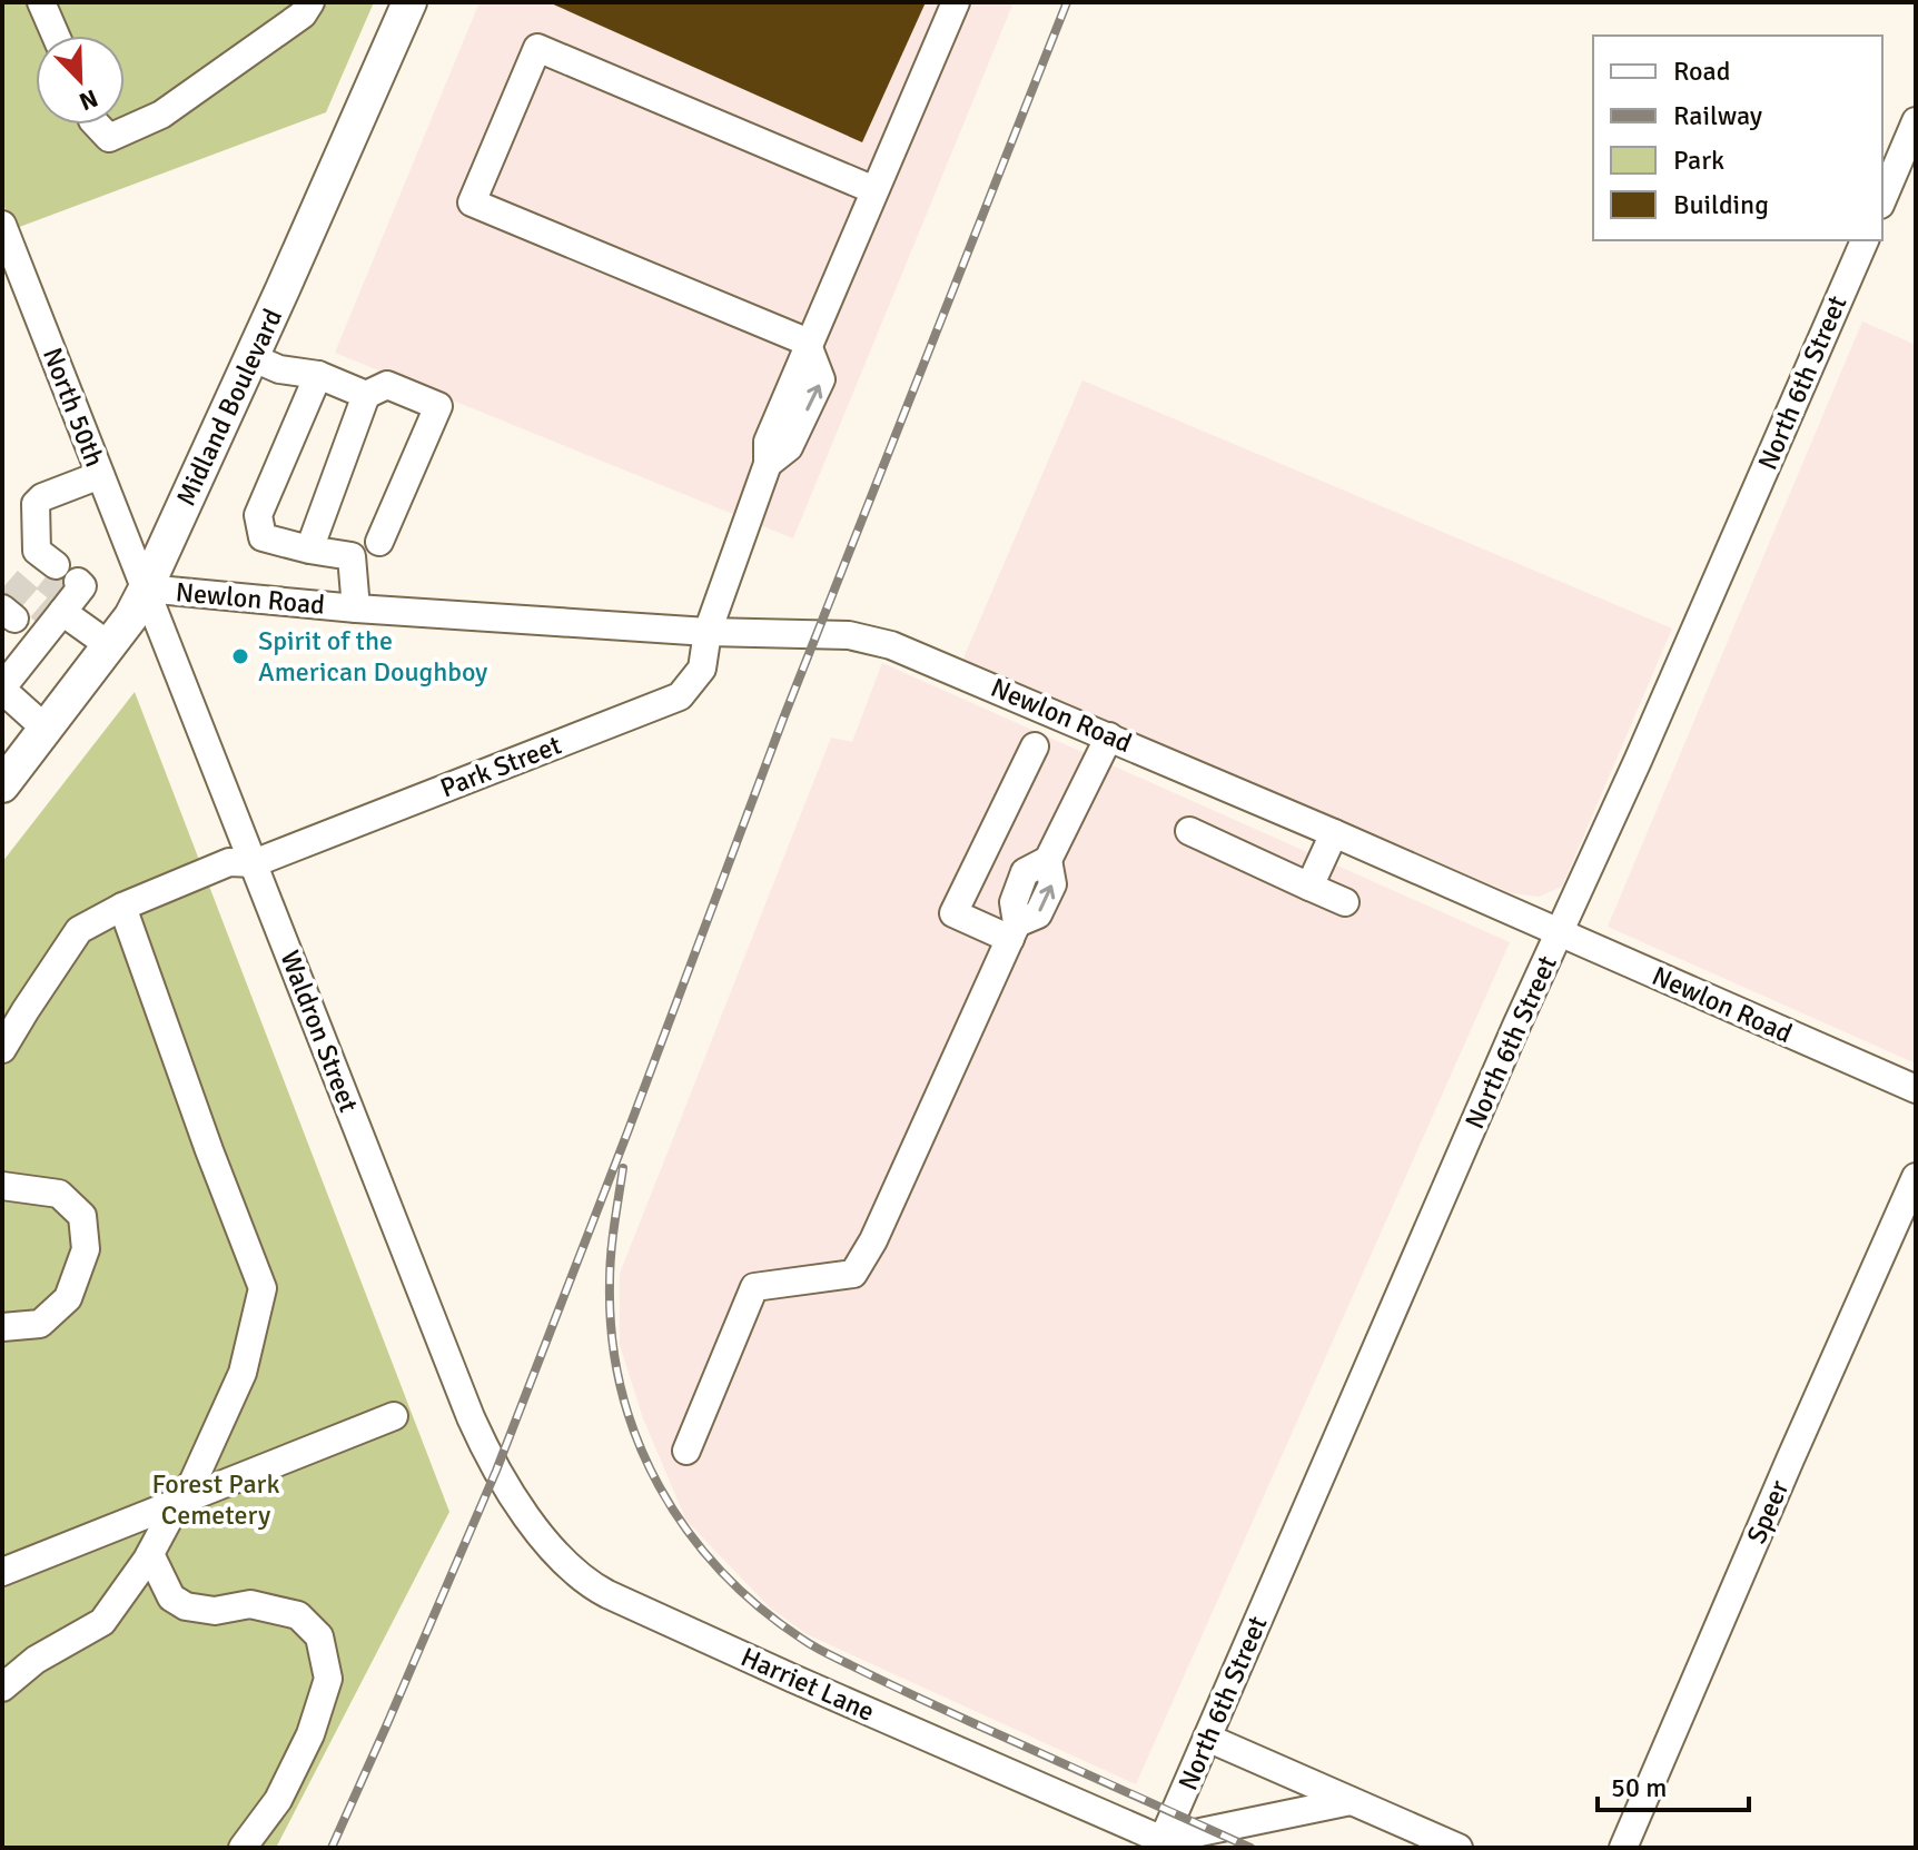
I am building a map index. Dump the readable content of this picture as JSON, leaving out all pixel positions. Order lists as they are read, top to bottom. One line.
{"streets":{"main road":["Midland Boulevard"],"street":["North 6th Street","North 50th","Newlon Road","Park Street","Waldron Street","Speer","Harriet Lane"]},"crossings":[["North 6th Street","Newlon Road"],["North 6th Street","Harriet Lane"],["North 50th","Midland Boulevard"],["North 50th","Newlon Road"],["North 50th","Waldron Street"],["Midland Boulevard","Newlon Road"],["Midland Boulevard","Waldron Street"],["Newlon Road","Park Street"],["Newlon Road","Waldron Street"],["Park Street","Waldron Street"],["Waldron Street","Harriet Lane"]],"parks":["Forest Park Cemetery"],"places":["Spirit of the American Doughboy"],"legend":["Road","Railway","Park","Building"],"scale_bar":"50 m","north":"bottom right"}
